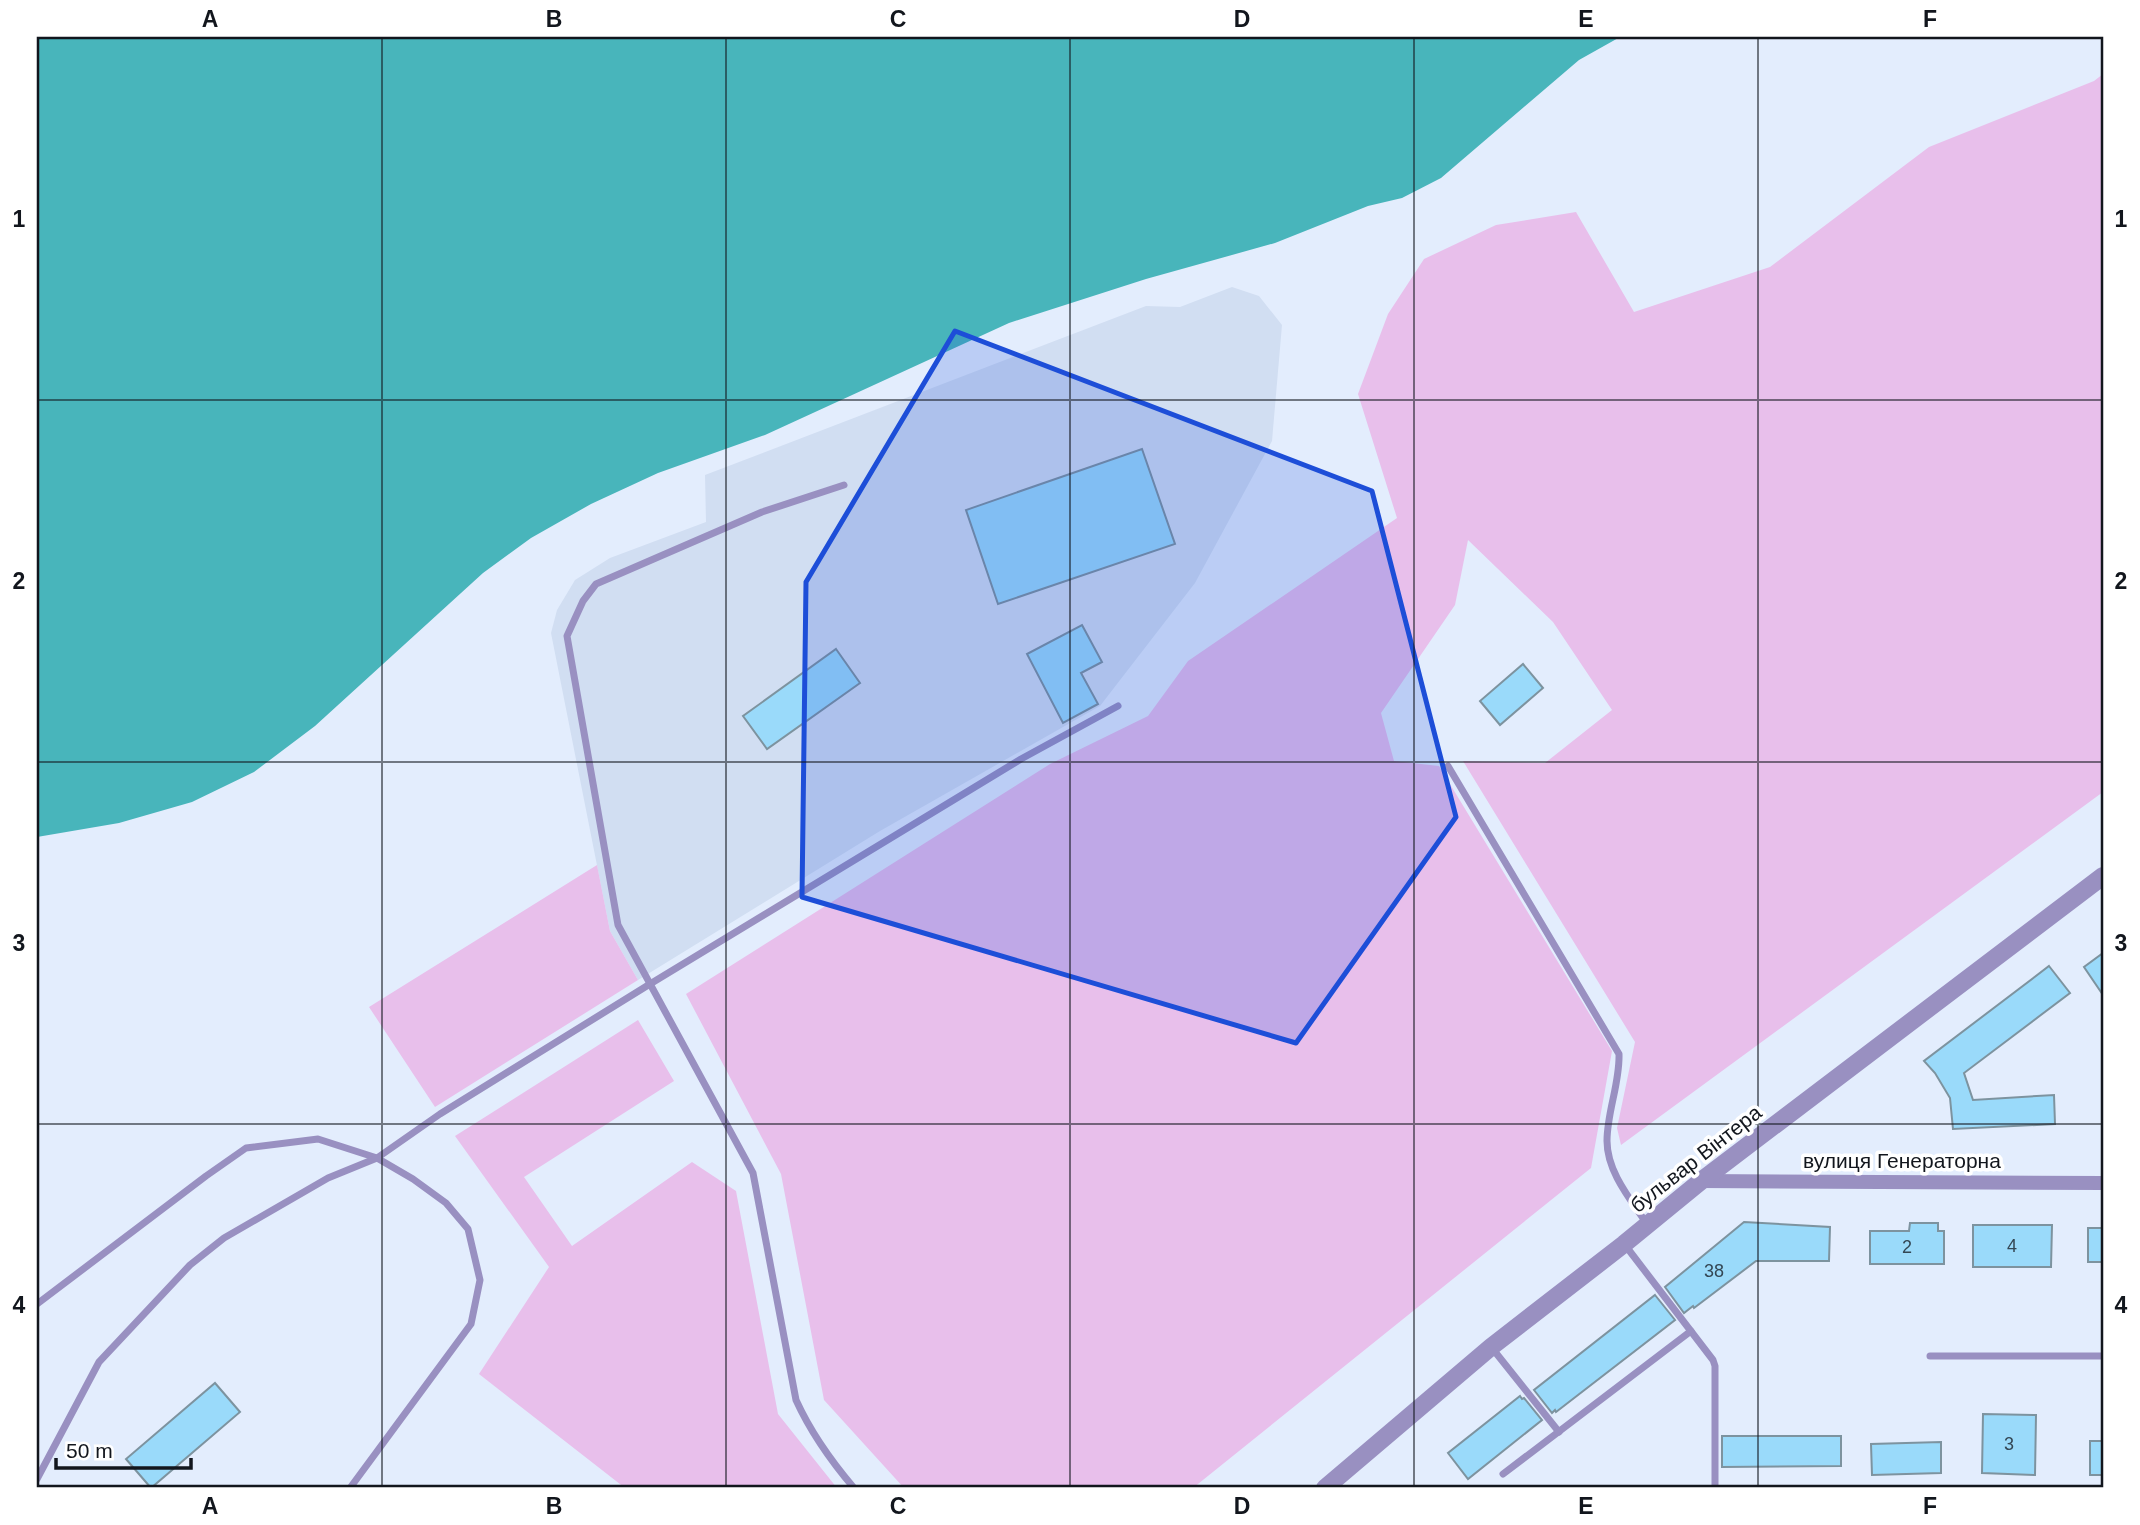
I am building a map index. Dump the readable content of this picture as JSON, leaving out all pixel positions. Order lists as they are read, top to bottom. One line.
{"streets":{"street":["бульвар Вінтера","вулиця Генераторна"]},"crossings":[["бульвар Вінтера","вулиця Генераторна"]],"house_numbers":["4","2","38","3"],"scale_bar":"50 m","grid":{"columns":["A","B","C","D","E","F"],"rows":["1","2","3","4"]}}
